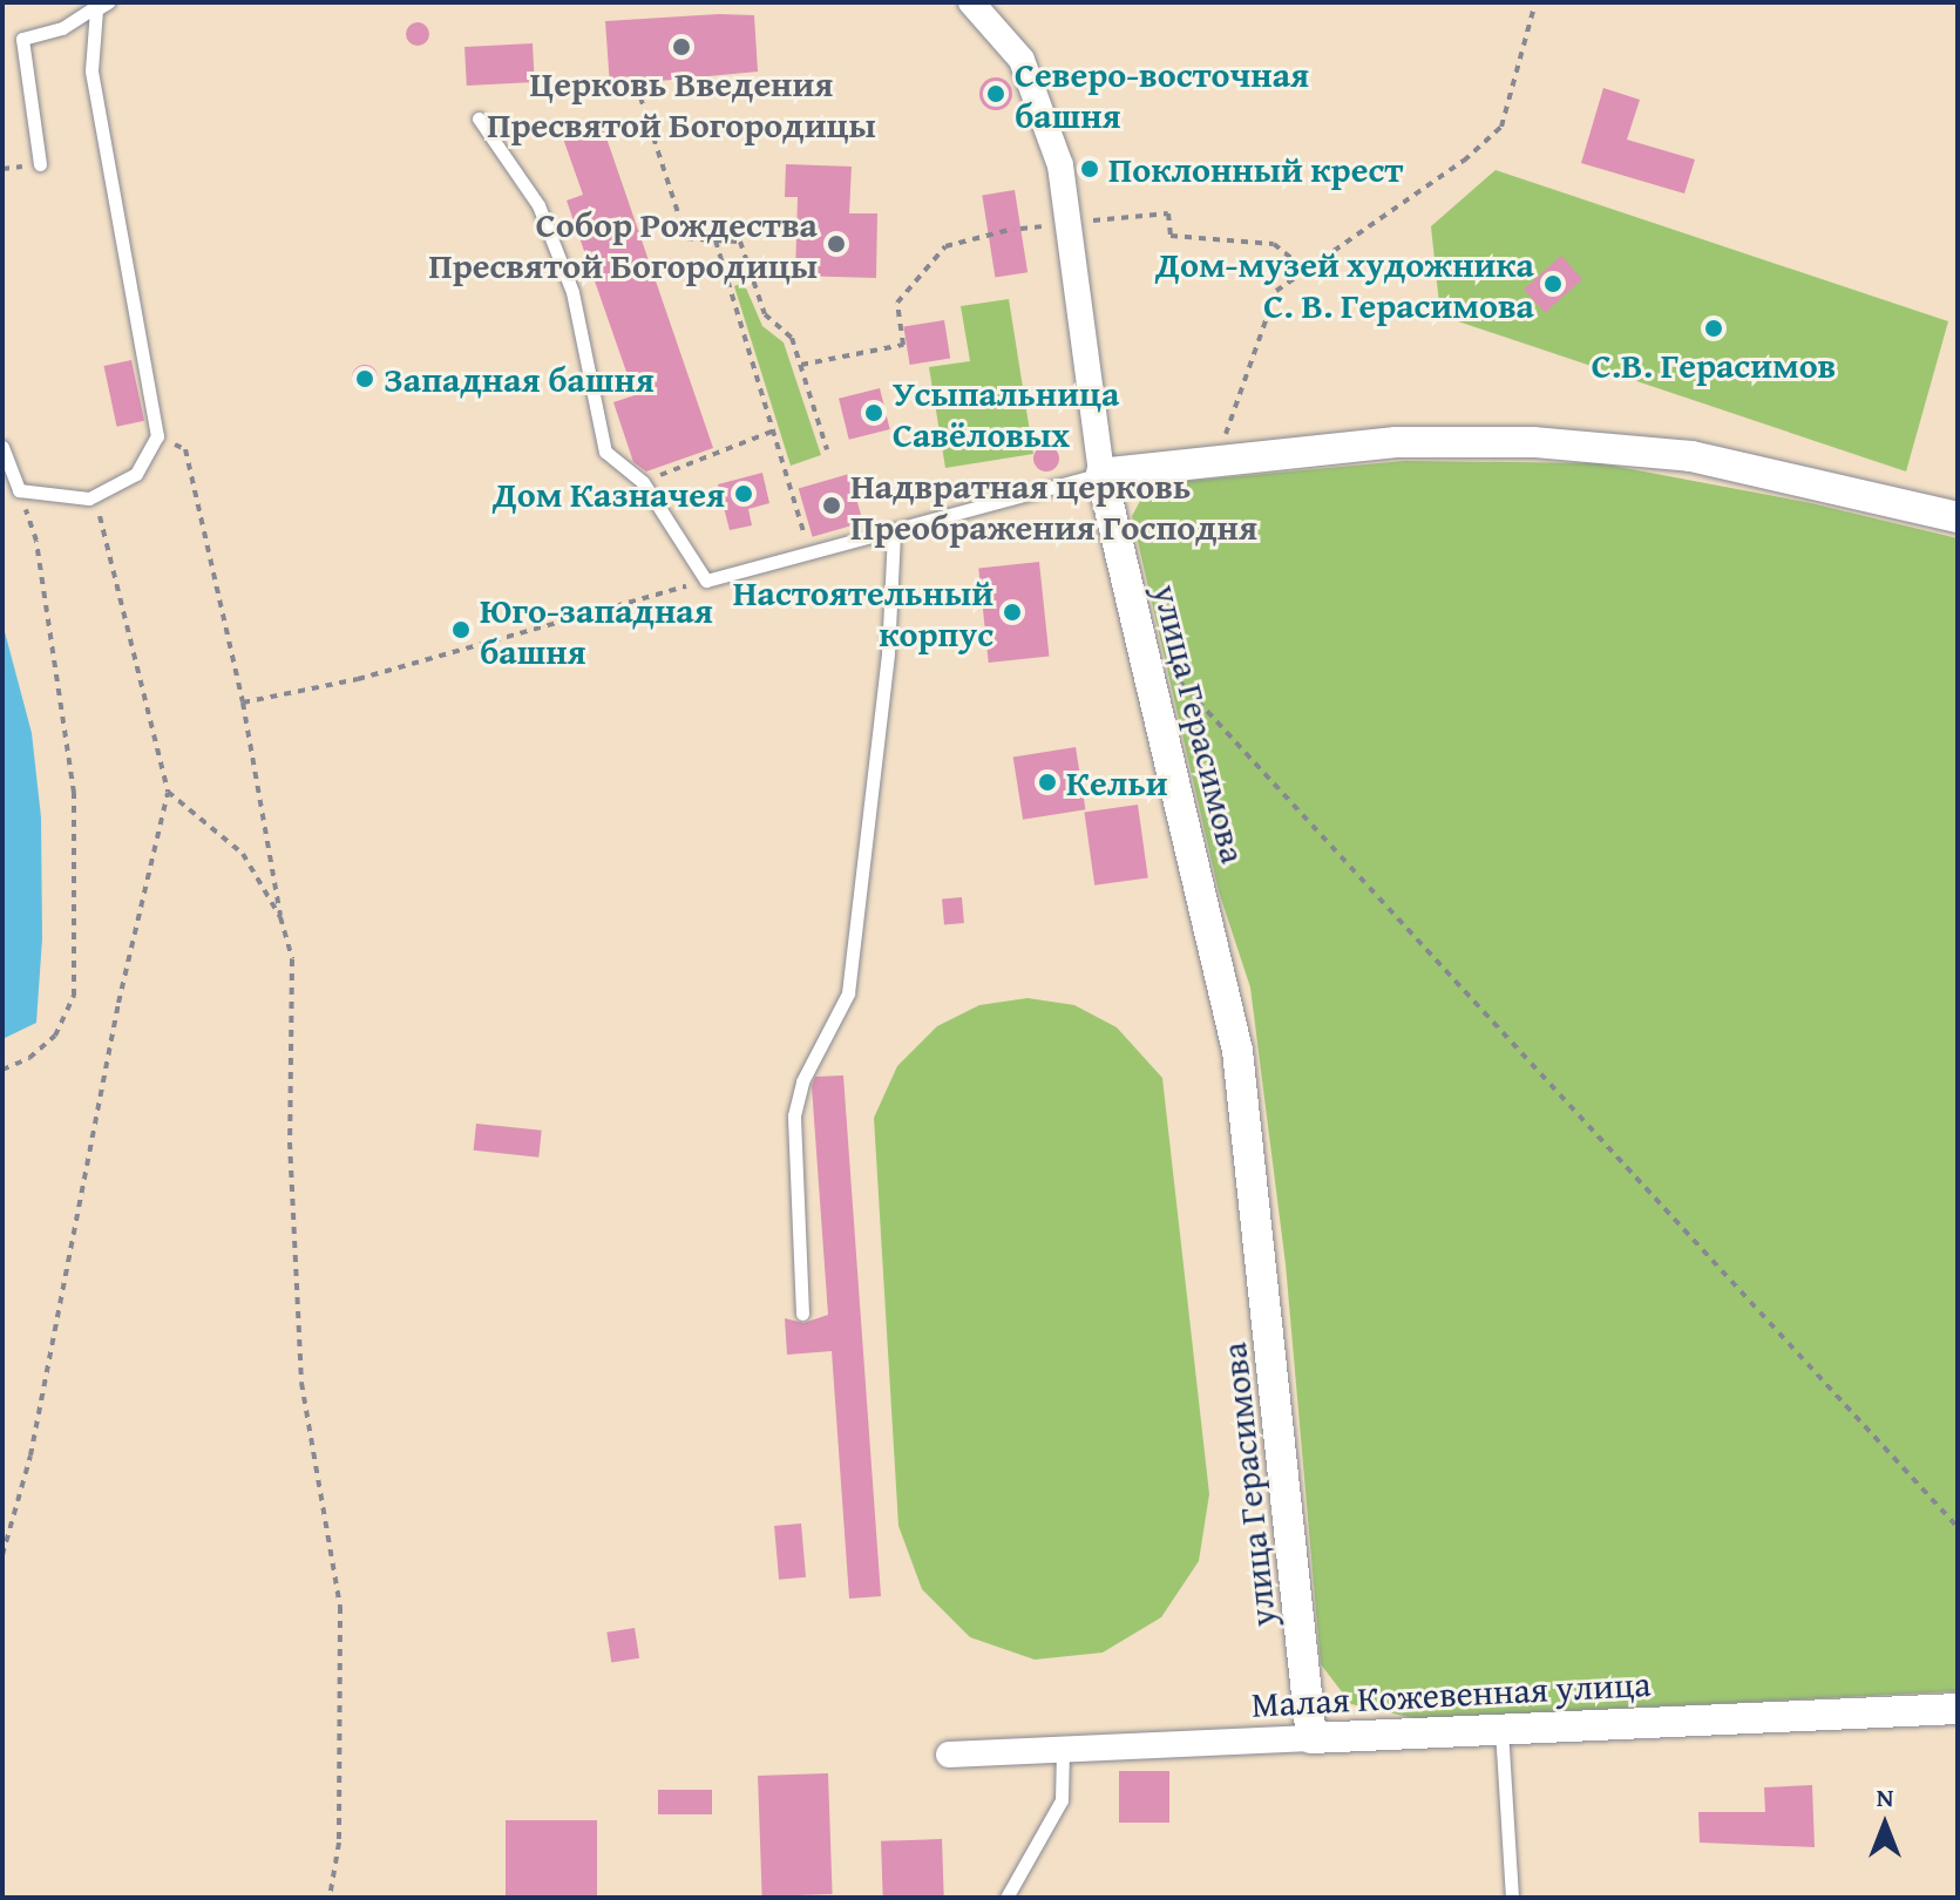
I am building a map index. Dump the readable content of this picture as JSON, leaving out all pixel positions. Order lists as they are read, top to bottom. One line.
{"streets":{"street":["улица Герасимова","Малая Кожевенная улица"]},"crossings":[["улица Герасимова","Малая Кожевенная улица"]],"places":["Церковь Введения Пресвятой Богородицы","Северо-восточная башня","Поклонный крест","Собор Рождества Пресвятой Богородицы","Дом-музей художника С. В. Герасимова","С.В. Герасимов","Западная башня","Усыпальница Савёловых","Дом Казначея","Надвратная церковь Преображения Господня","Настоятельный корпус","Юго-западная башня","Кельи"],"north":"top"}
